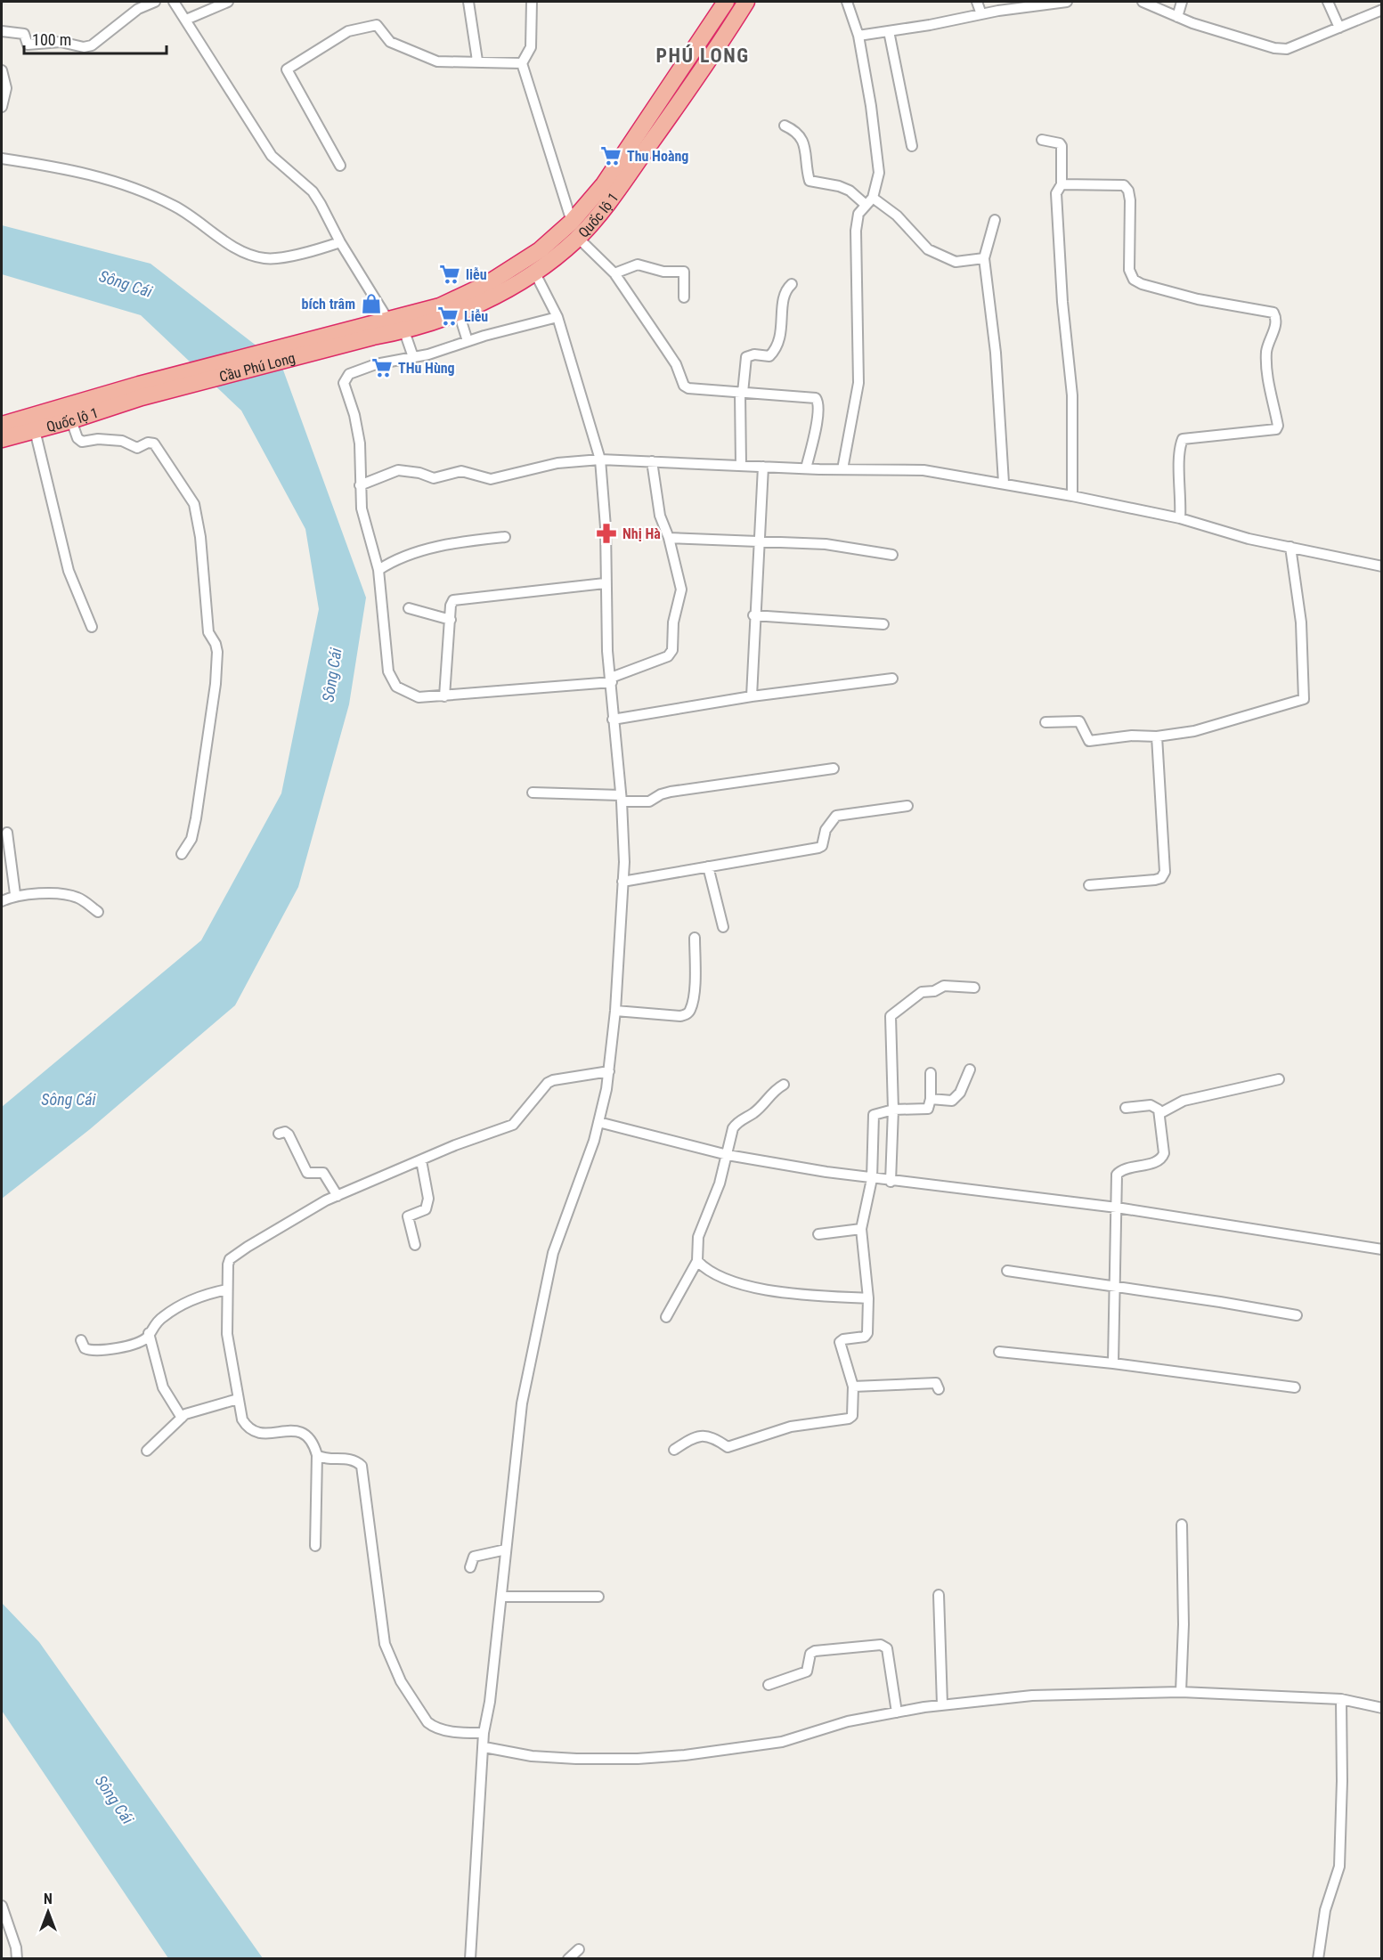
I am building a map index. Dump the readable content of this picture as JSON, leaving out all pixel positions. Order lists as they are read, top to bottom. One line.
{"streets":{"highway":["Quốc lộ 1","Cầu Phú Long"]},"crossings":[["Quốc lộ 1","Cầu Phú Long"]],"districts":["PHÚ LONG"],"water":["Sông Cái"],"places":{"supermarket":["Thu Hoàng","liễu","Liễu","THu Hùng"],"shop":["bích trâm"],"pharmacy":["Nhị Hà"]},"scale_bar":"100 m","north":"top"}
